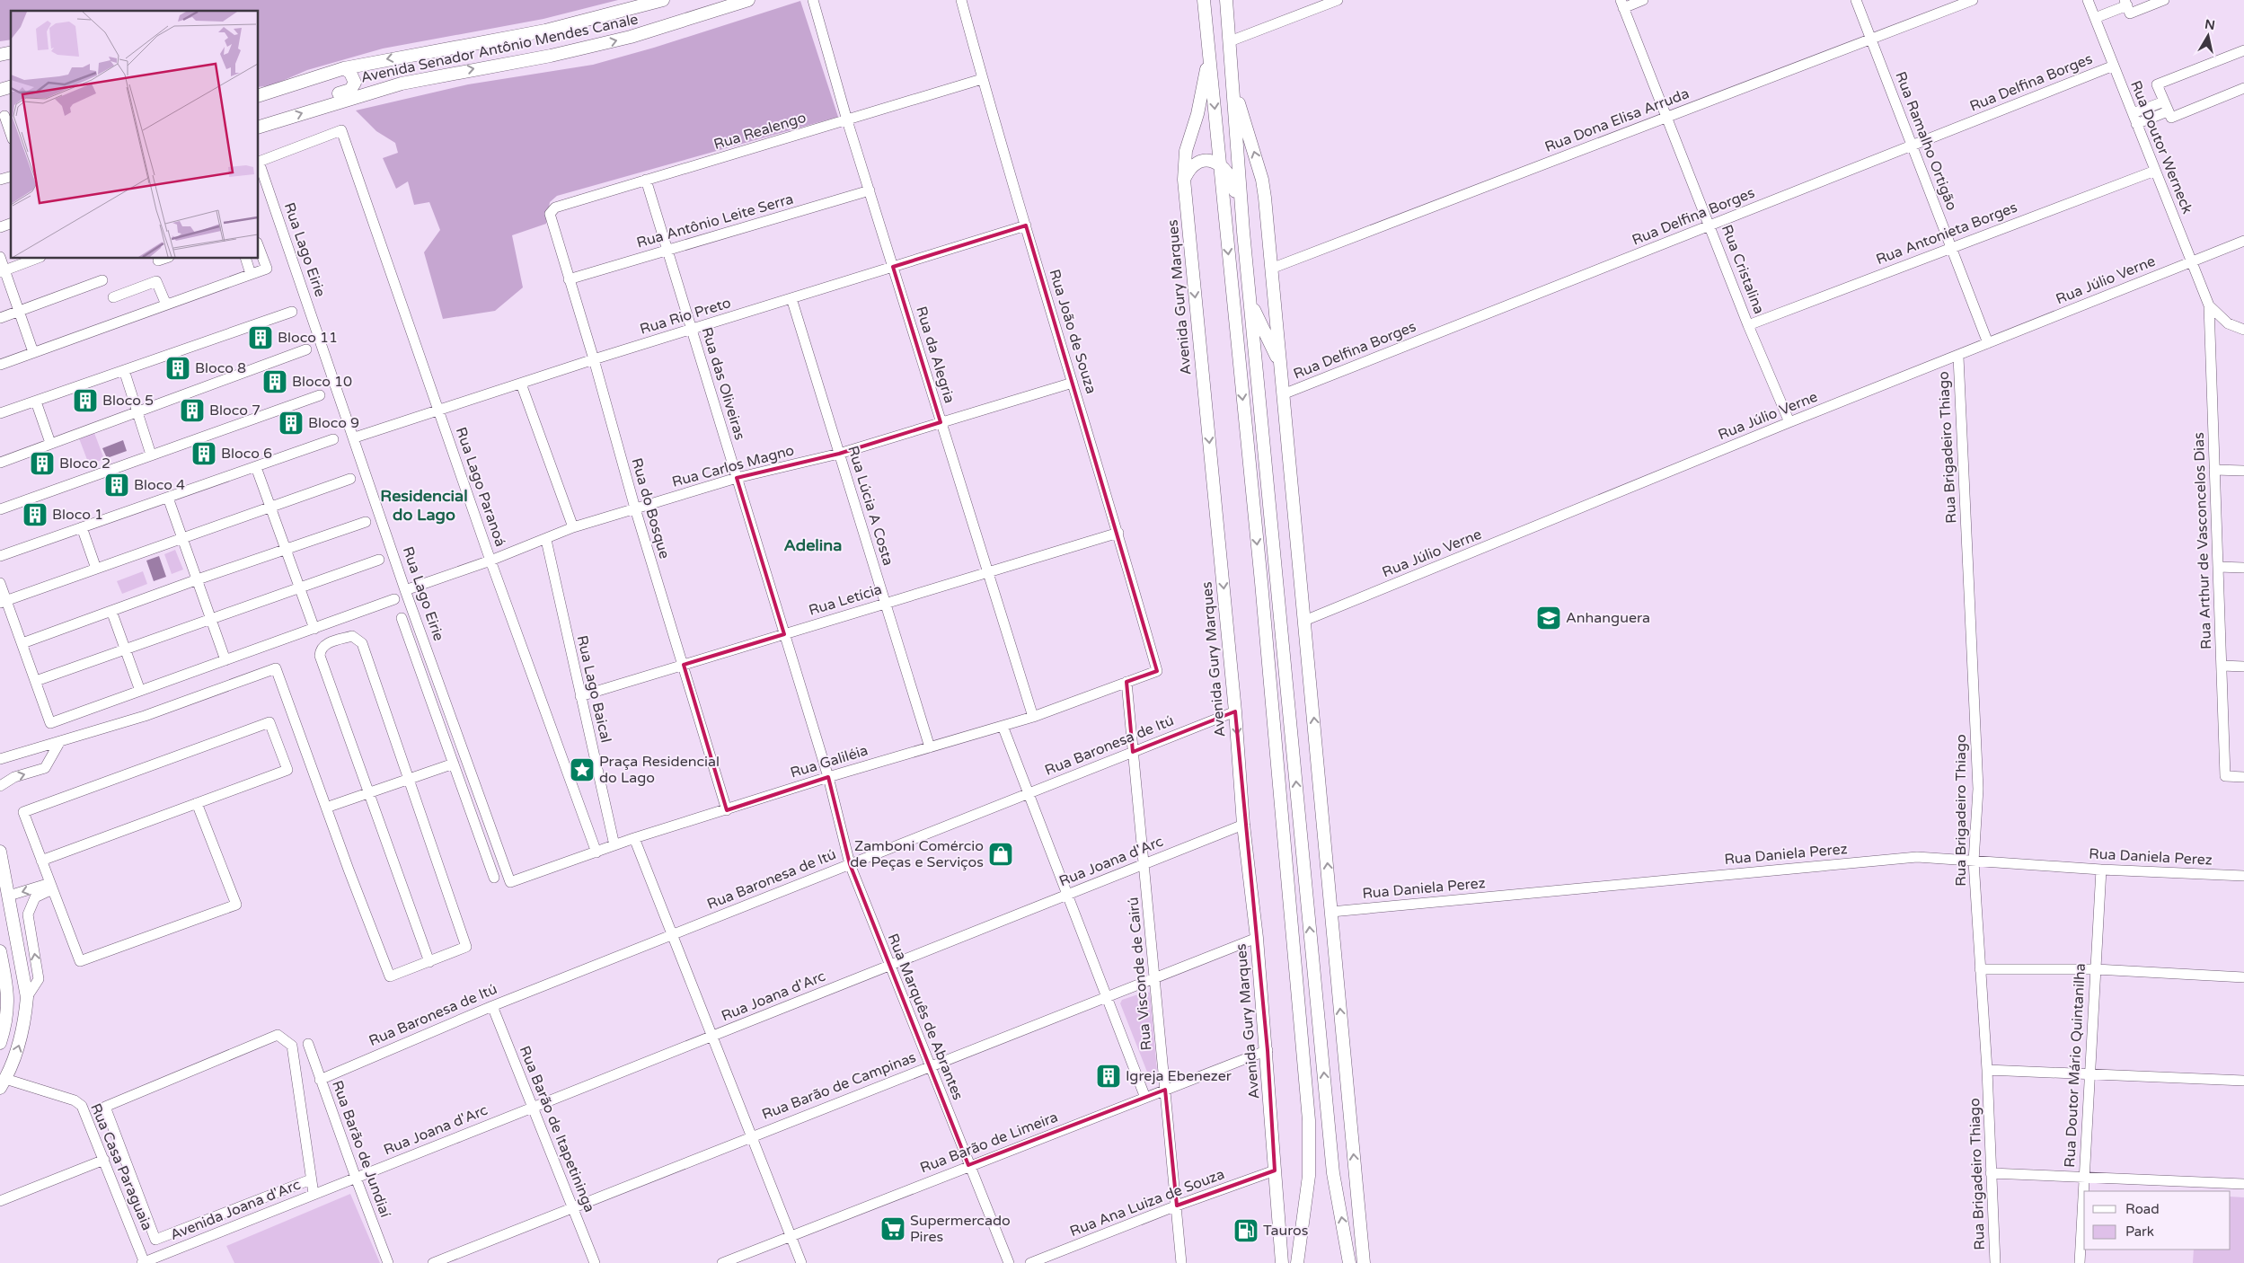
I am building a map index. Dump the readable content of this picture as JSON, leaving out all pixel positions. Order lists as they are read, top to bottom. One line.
{"streets":{"main road":["Avenida Senador Antônio Mendes Canale","Avenida Gury Marques"],"street":["Rua Delfina Borges","Rua Dona Elisa Arruda","Rua Realengo","Rua Ramalho Ortigão","Rua Doutor Werneck","Rua Antônio Leite Serra","Rua Antonieta Borges","Rua Lago Eirie","Rua Cristalina","Rua Júlio Verne","Rua Rio Preto","Rua João de Souza","Rua da Alegria","Rua das Oliveiras","Rua Brigadeiro Thiago","Rua Carlos Magno","Rua Lago Paranoá","Rua Lúcia A Costa","Rua do Bosque","Rua Arthur de Vasconcelos Dias","Rua Letícia","Rua Lago Baical","Rua Baronesa de Itú","Rua Galiléia","Rua Daniela Perez","Rua Joana d'Arc","Rua Visconde de Cairú","Rua Marquês de Abrantes","Rua Doutor Mário Quintanilha","Rua Barão de Campinas","Rua Barão de Itapetininga","Rua Barão de Limeira","Rua Barão de Jundiaí","Rua Casa Paraguaia","Rua Ana Luiza de Souza","Avenida Joana d'Arc"]},"crossings":[["Rua Delfina Borges","Rua Ramalho Ortigão"],["Rua Delfina Borges","Rua Doutor Werneck"],["Rua Delfina Borges","Rua Cristalina"],["Rua Dona Elisa Arruda","Rua Ramalho Ortigão"],["Rua Dona Elisa Arruda","Rua Cristalina"],["Rua Realengo","Rua João de Souza"],["Rua Realengo","Rua da Alegria"],["Rua Realengo","Rua das Oliveiras"],["Rua Realengo","Rua do Bosque"],["Rua Ramalho Ortigão","Rua Antonieta Borges"],["Rua Ramalho Ortigão","Rua Júlio Verne"],["Rua Doutor Werneck","Rua Antonieta Borges"],["Rua Doutor Werneck","Rua Júlio Verne"],["Rua Doutor Werneck","Rua Arthur de Vasconcelos Dias"],["Rua Antônio Leite Serra","Rua da Alegria"],["Rua Antônio Leite Serra","Rua das Oliveiras"],["Rua Antônio Leite Serra","Rua do Bosque"],["Rua Antonieta Borges","Rua Cristalina"],["Rua Lago Eirie","Rua Rio Preto"],["Rua Lago Eirie","Rua Carlos Magno"],["Rua Lago Eirie","Rua Lago Paranoá"],["Rua Lago Eirie","Rua Galiléia"],["Rua Cristalina","Rua Júlio Verne"],["Rua Júlio Verne","Rua Brigadeiro Thiago"],["Avenida Gury Marques","Rua Baronesa de Itú"],["Avenida Gury Marques","Rua Joana d'Arc"],["Avenida Gury Marques","Rua Barão de Campinas"],["Avenida Gury Marques","Rua Barão de Limeira"],["Avenida Gury Marques","Rua Ana Luiza de Souza"],["Rua Rio Preto","Rua João de Souza"],["Rua Rio Preto","Rua da Alegria"],["Rua Rio Preto","Rua das Oliveiras"],["Rua Rio Preto","Rua Lago Paranoá"],["Rua Rio Preto","Rua Lúcia A Costa"],["Rua Rio Preto","Rua do Bosque"],["Rua João de Souza","Rua Carlos Magno"],["Rua João de Souza","Rua Letícia"],["Rua João de Souza","Rua Galiléia"],["Rua da Alegria","Rua Carlos Magno"],["Rua da Alegria","Rua Letícia"],["Rua da Alegria","Rua Galiléia"],["Rua das Oliveiras","Rua Carlos Magno"],["Rua das Oliveiras","Rua Letícia"],["Rua das Oliveiras","Rua Galiléia"],["Rua das Oliveiras","Rua Marquês de Abrantes"],["Rua Brigadeiro Thiago","Rua Daniela Perez"],["Rua Carlos Magno","Rua Lago Paranoá"],["Rua Carlos Magno","Rua Lúcia A Costa"],["Rua Carlos Magno","Rua do Bosque"],["Rua Carlos Magno","Rua Lago Baical"],["Rua Lago Paranoá","Rua Galiléia"],["Rua Lúcia A Costa","Rua Letícia"],["Rua Lúcia A Costa","Rua Galiléia"],["Rua do Bosque","Rua Letícia"],["Rua do Bosque","Rua Galiléia"],["Rua Letícia","Rua Lago Baical"],["Rua Lago Baical","Rua Galiléia"],["Rua Baronesa de Itú","Rua Visconde de Cairú"],["Rua Baronesa de Itú","Rua Marquês de Abrantes"],["Rua Baronesa de Itú","Rua Barão de Itapetininga"],["Rua Baronesa de Itú","Rua Barão de Jundiaí"],["Rua Galiléia","Rua Visconde de Cairú"],["Rua Galiléia","Rua Marquês de Abrantes"],["Rua Daniela Perez","Rua Doutor Mário Quintanilha"],["Rua Joana d'Arc","Rua Visconde de Cairú"],["Rua Joana d'Arc","Rua Marquês de Abrantes"],["Rua Joana d'Arc","Rua Barão de Itapetininga"],["Rua Joana d'Arc","Rua Barão de Jundiaí"],["Rua Joana d'Arc","Avenida Joana d'Arc"],["Rua Visconde de Cairú","Rua Barão de Campinas"],["Rua Visconde de Cairú","Rua Barão de Limeira"],["Rua Visconde de Cairú","Rua Ana Luiza de Souza"],["Rua Marquês de Abrantes","Rua Barão de Campinas"],["Rua Marquês de Abrantes","Rua Barão de Limeira"],["Rua Barão de Campinas","Rua Barão de Itapetininga"],["Rua Casa Paraguaia","Avenida Joana d'Arc"]],"districts":["Residencial do Lago","Adelina"],"places":{"building":["Bloco 11","Bloco 8","Bloco 10","Bloco 5","Bloco 7","Bloco 9","Bloco 6","Bloco 2","Bloco 4","Bloco 1","Igreja Ebenezer"],"school or university":["Anhanguera"],"place":["Praça Residencial do Lago"],"shop":["Zamboni Comércio de Peças e Serviços"],"supermarket":["Supermercado Pires"],"fuel station":["Tauros"]},"legend":["Road","Park"],"north":"top"}
